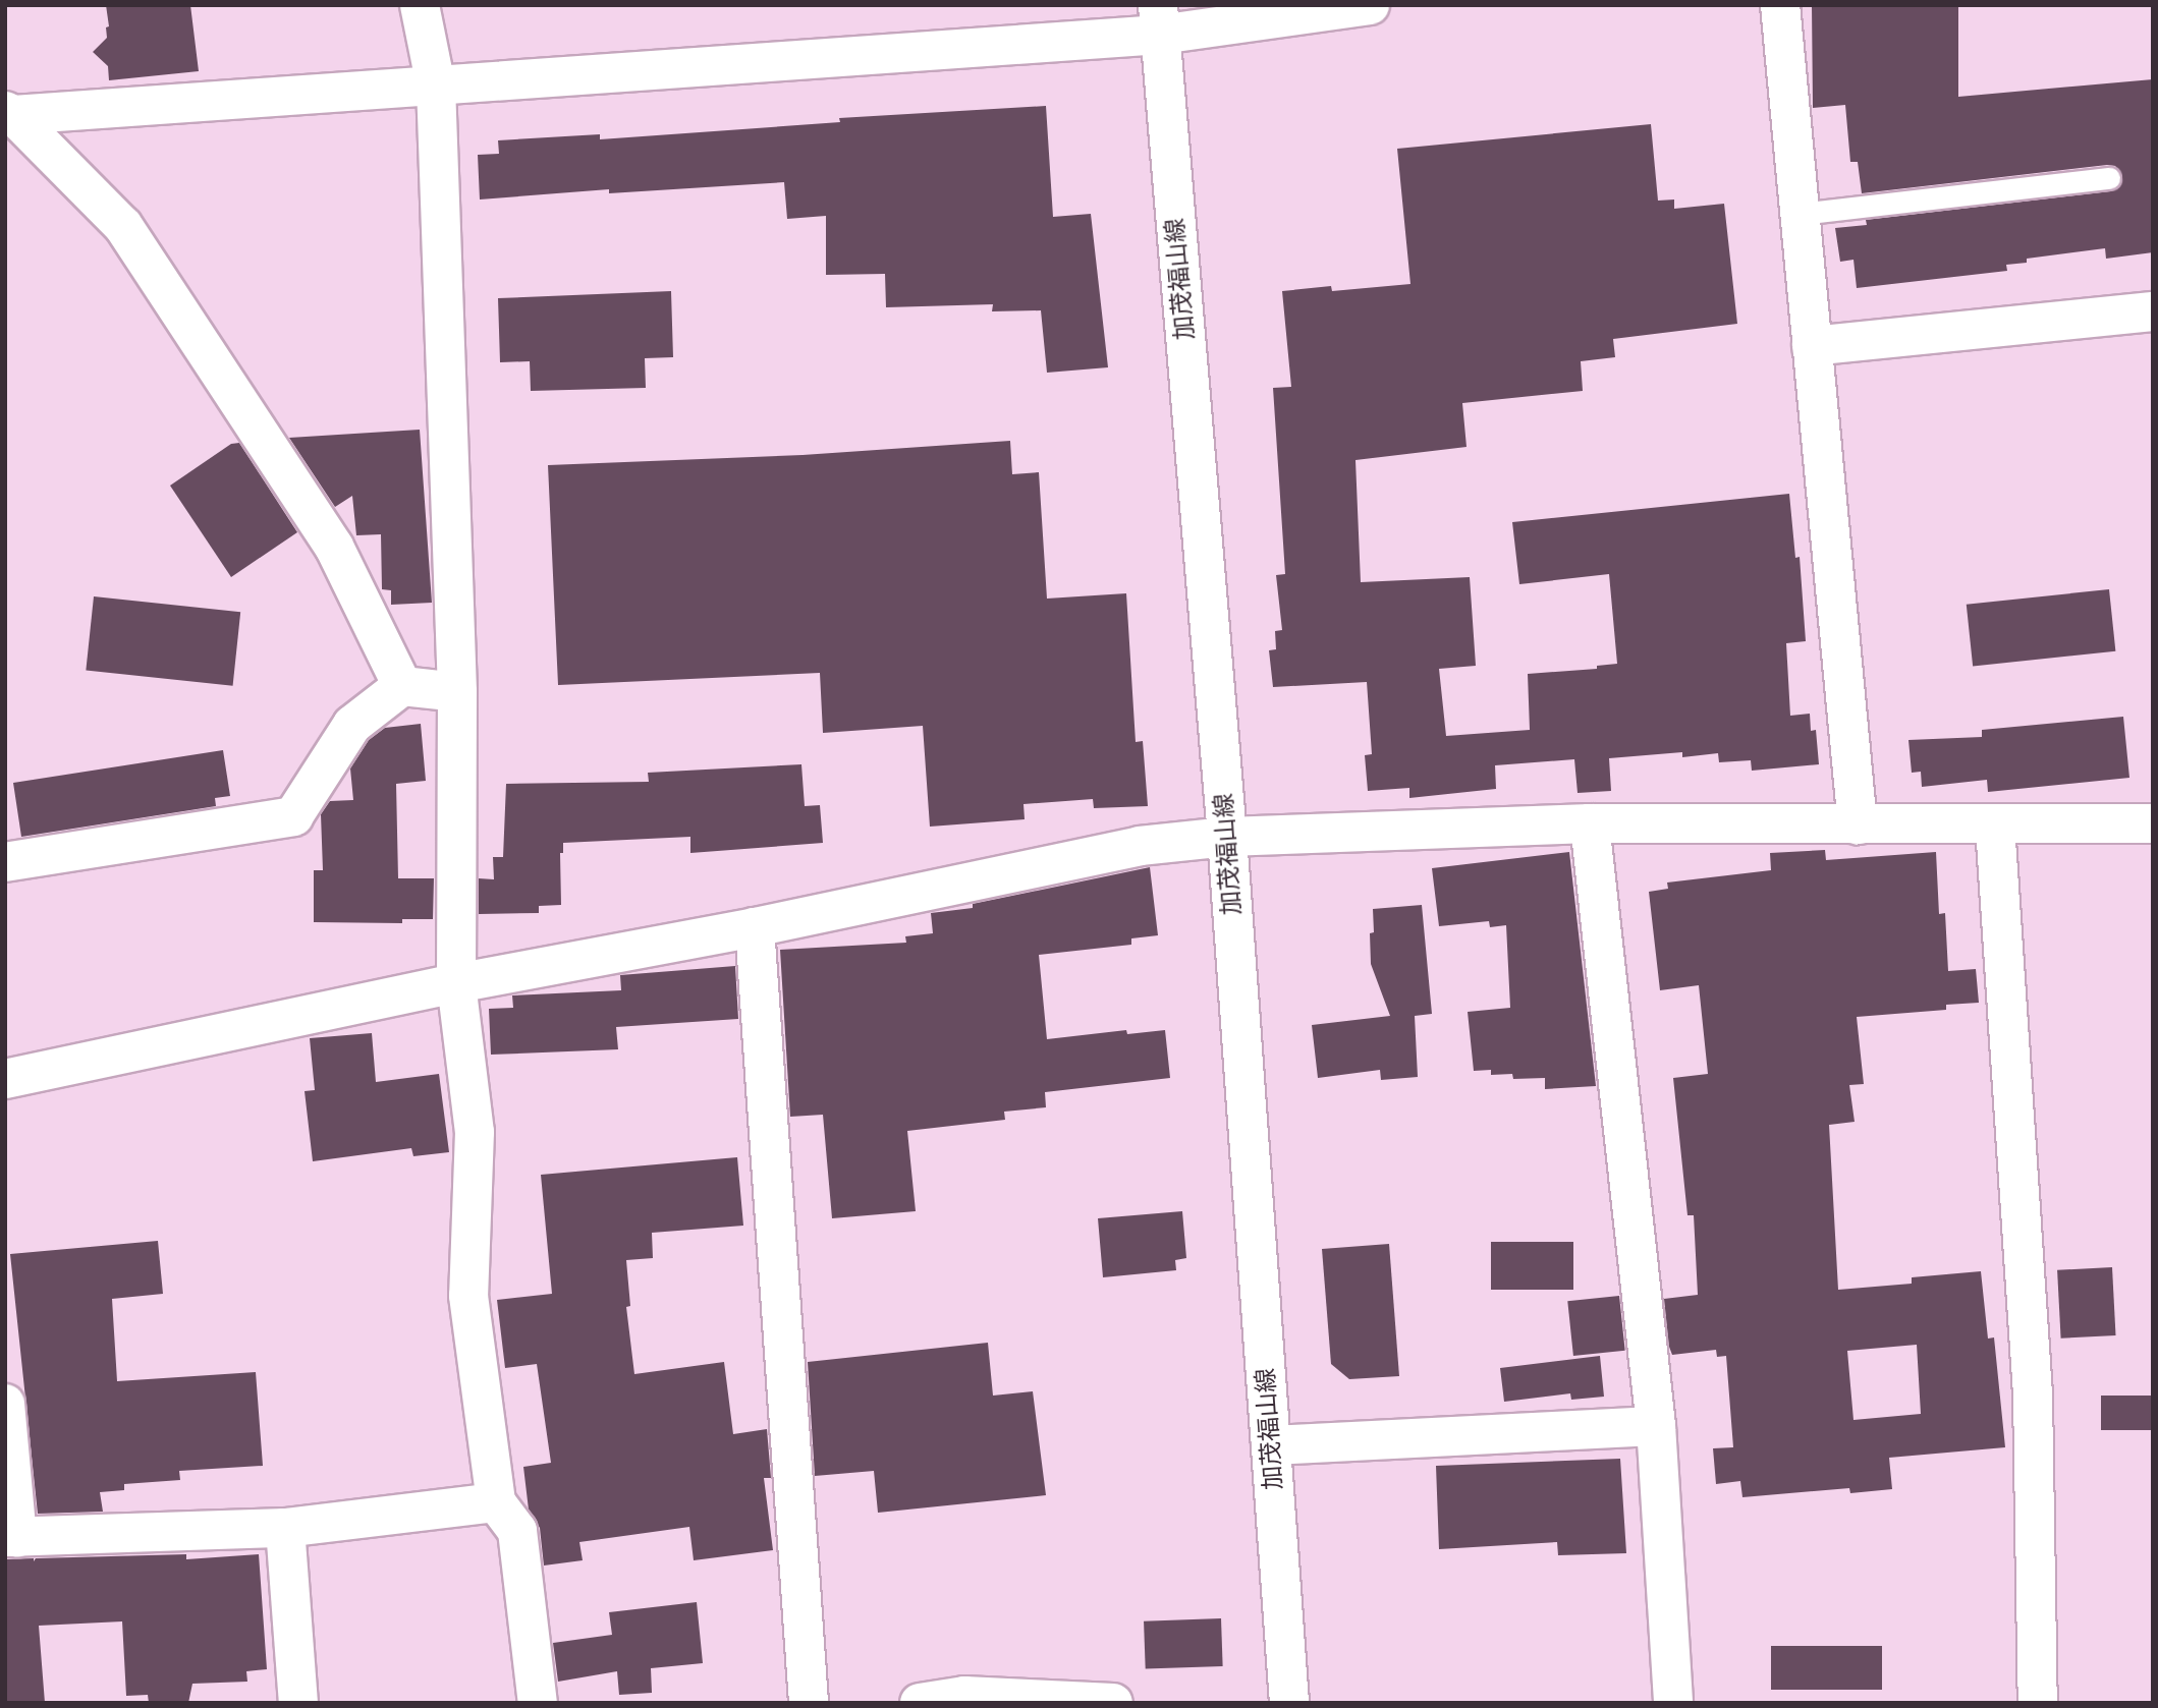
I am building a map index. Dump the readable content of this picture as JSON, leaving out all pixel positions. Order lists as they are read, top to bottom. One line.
{"streets":{"street":["加茂福山線"]}}
